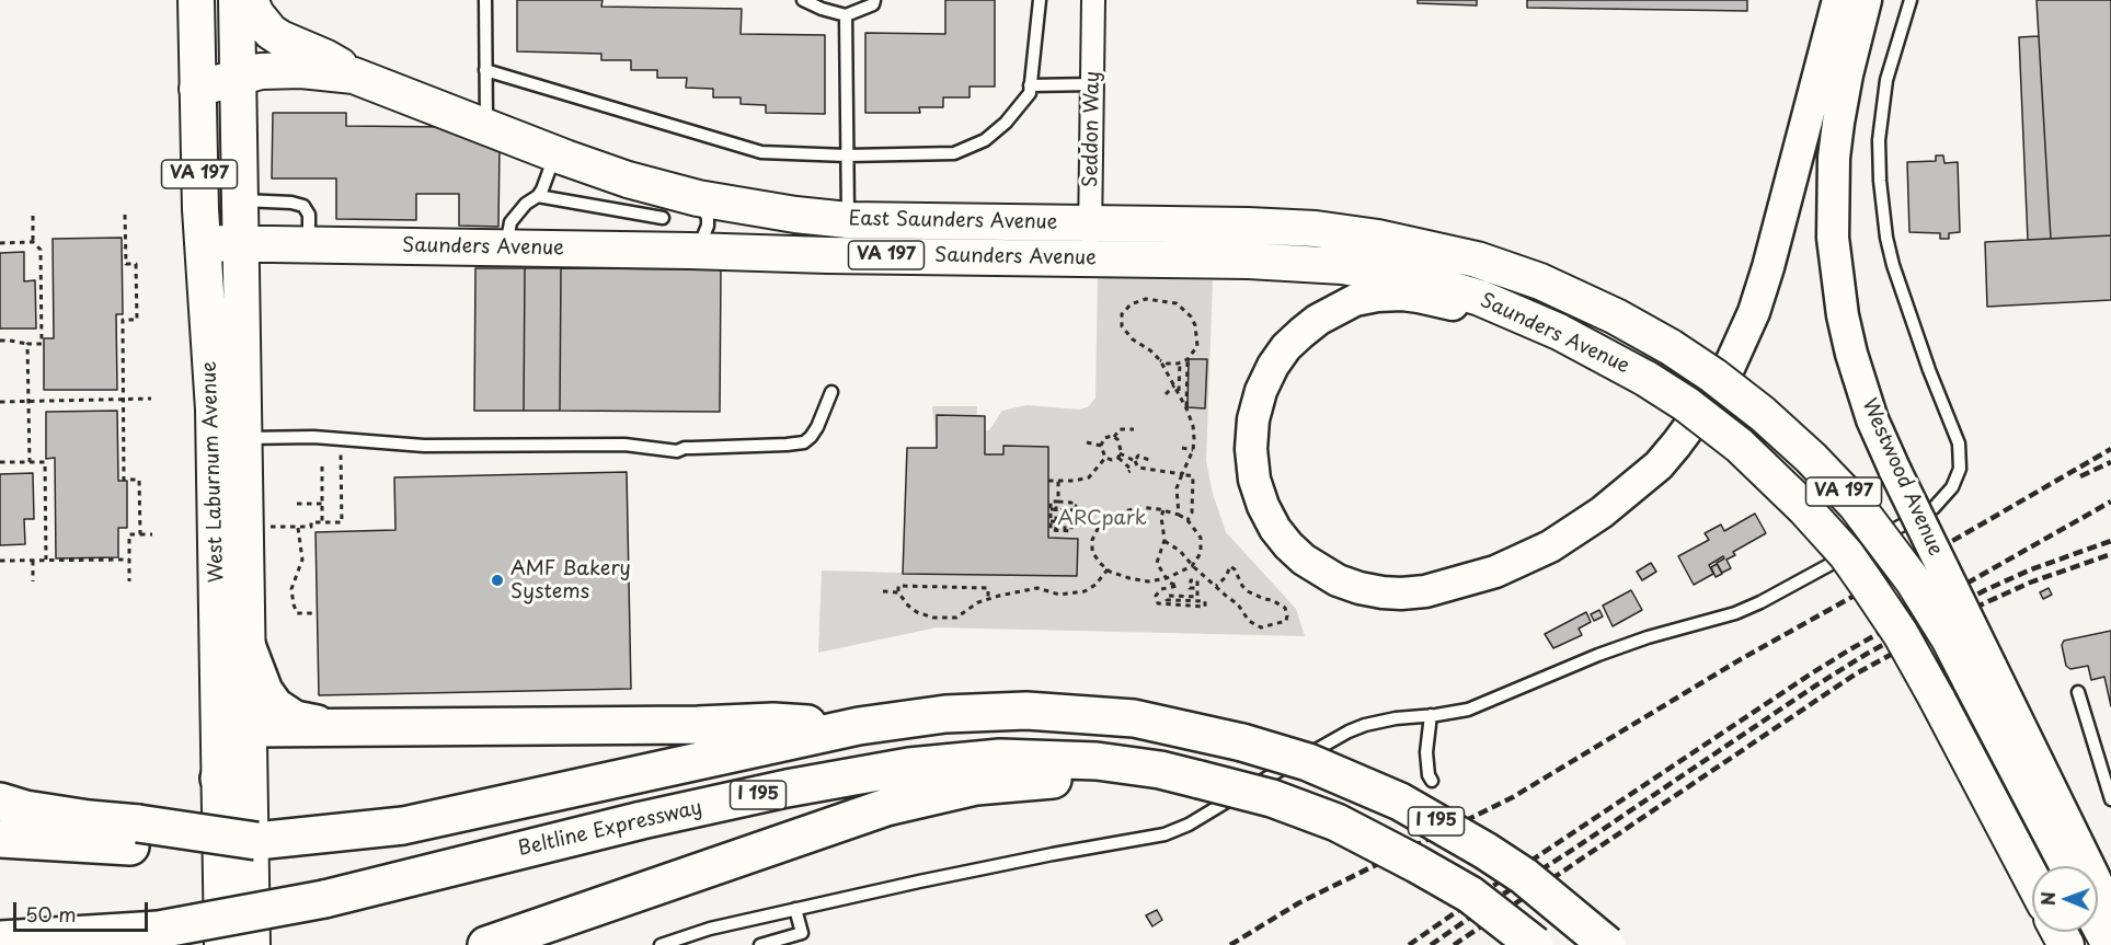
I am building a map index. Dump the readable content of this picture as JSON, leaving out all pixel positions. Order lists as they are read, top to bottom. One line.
{"streets":{"highway":["I 195","Beltline Expressway"],"main road":["VA 197","East Saunders Avenue","Saunders Avenue","West Laburnum Avenue","Westwood Avenue"],"street":["Seddon Way"]},"crossings":[["Seddon Way","East Saunders Avenue"],["Seddon Way","Saunders Avenue"],["VA 197","East Saunders Avenue"],["East Saunders Avenue","West Laburnum Avenue"],["East Saunders Avenue","Westwood Avenue"],["Saunders Avenue","West Laburnum Avenue"]],"parks":["ARCpark"],"places":["AMF Bakery Systems"],"scale_bar":"50 m","north":"left"}
